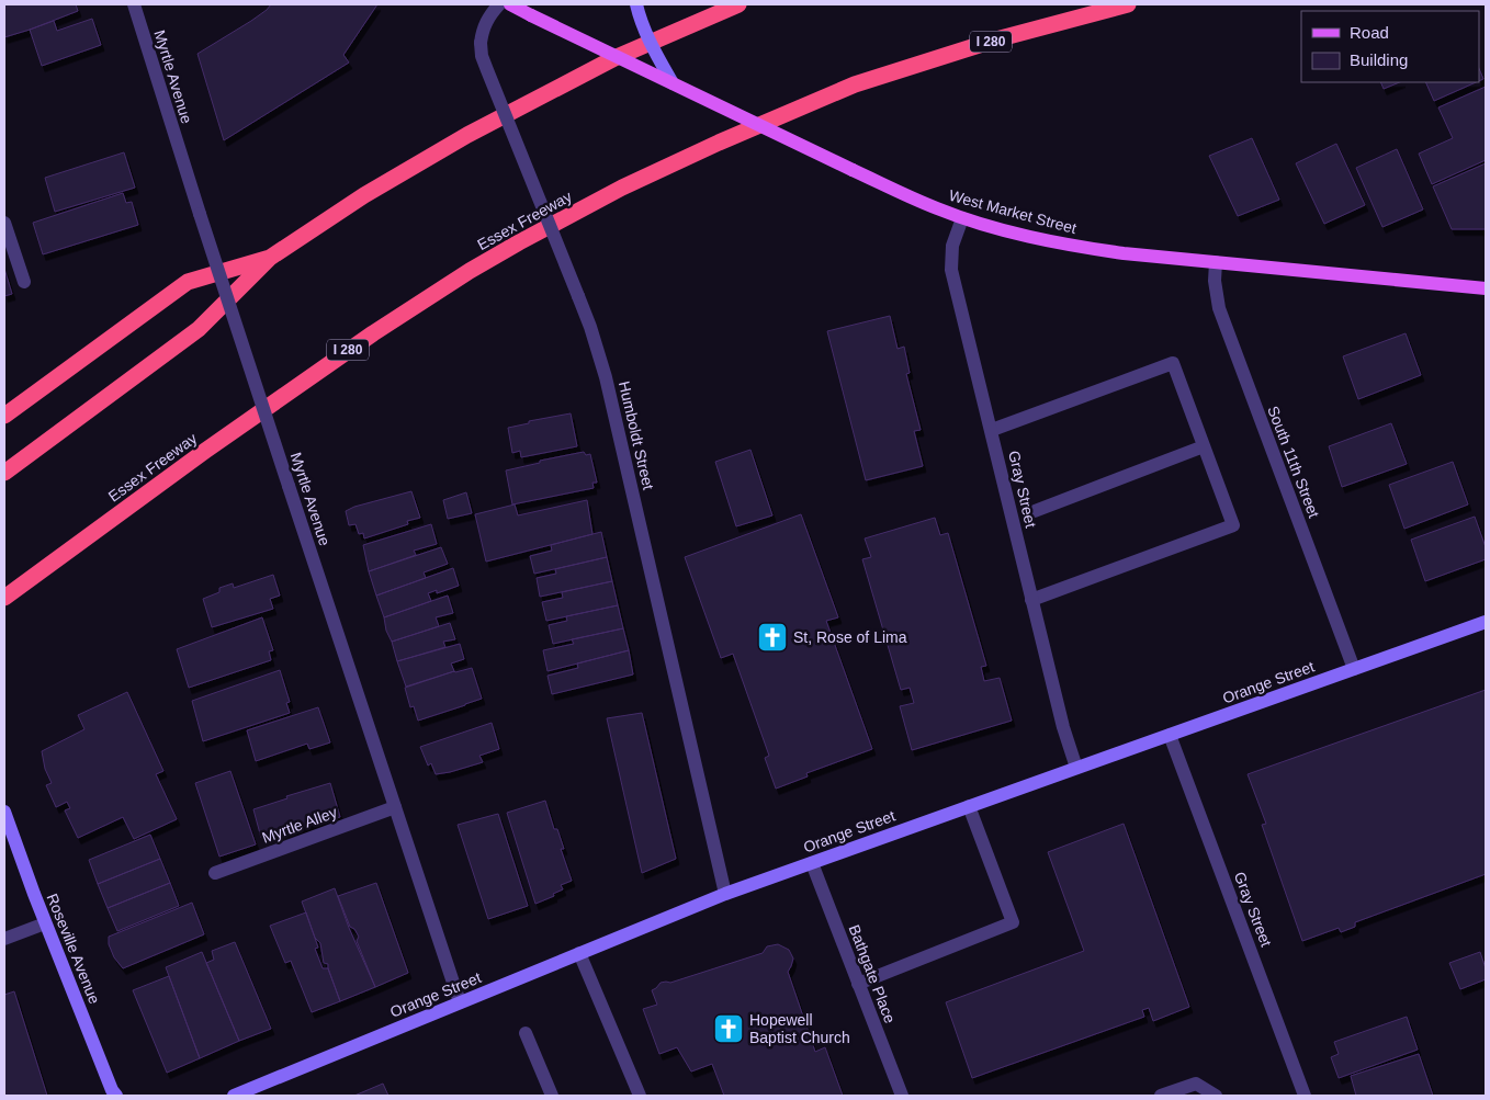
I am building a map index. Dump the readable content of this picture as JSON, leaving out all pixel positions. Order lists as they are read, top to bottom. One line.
{"streets":{"highway":["I 280","Essex Freeway"],"main road":["West Market Street","Orange Street","Roseville Avenue"],"street":["Myrtle Avenue","Humboldt Street","South 11th Street","Gray Street","Myrtle Alley","Bathgate Place"]},"crossings":[["Myrtle Avenue","Orange Street"],["Myrtle Avenue","Myrtle Alley"],["West Market Street","South 11th Street"],["West Market Street","Gray Street"],["Humboldt Street","Orange Street"],["South 11th Street","Orange Street"],["Gray Street","Orange Street"],["Orange Street","Bathgate Place"]],"places":{"church":["St, Rose of Lima","Hopewell Baptist Church"]},"legend":["Road","Building"]}
